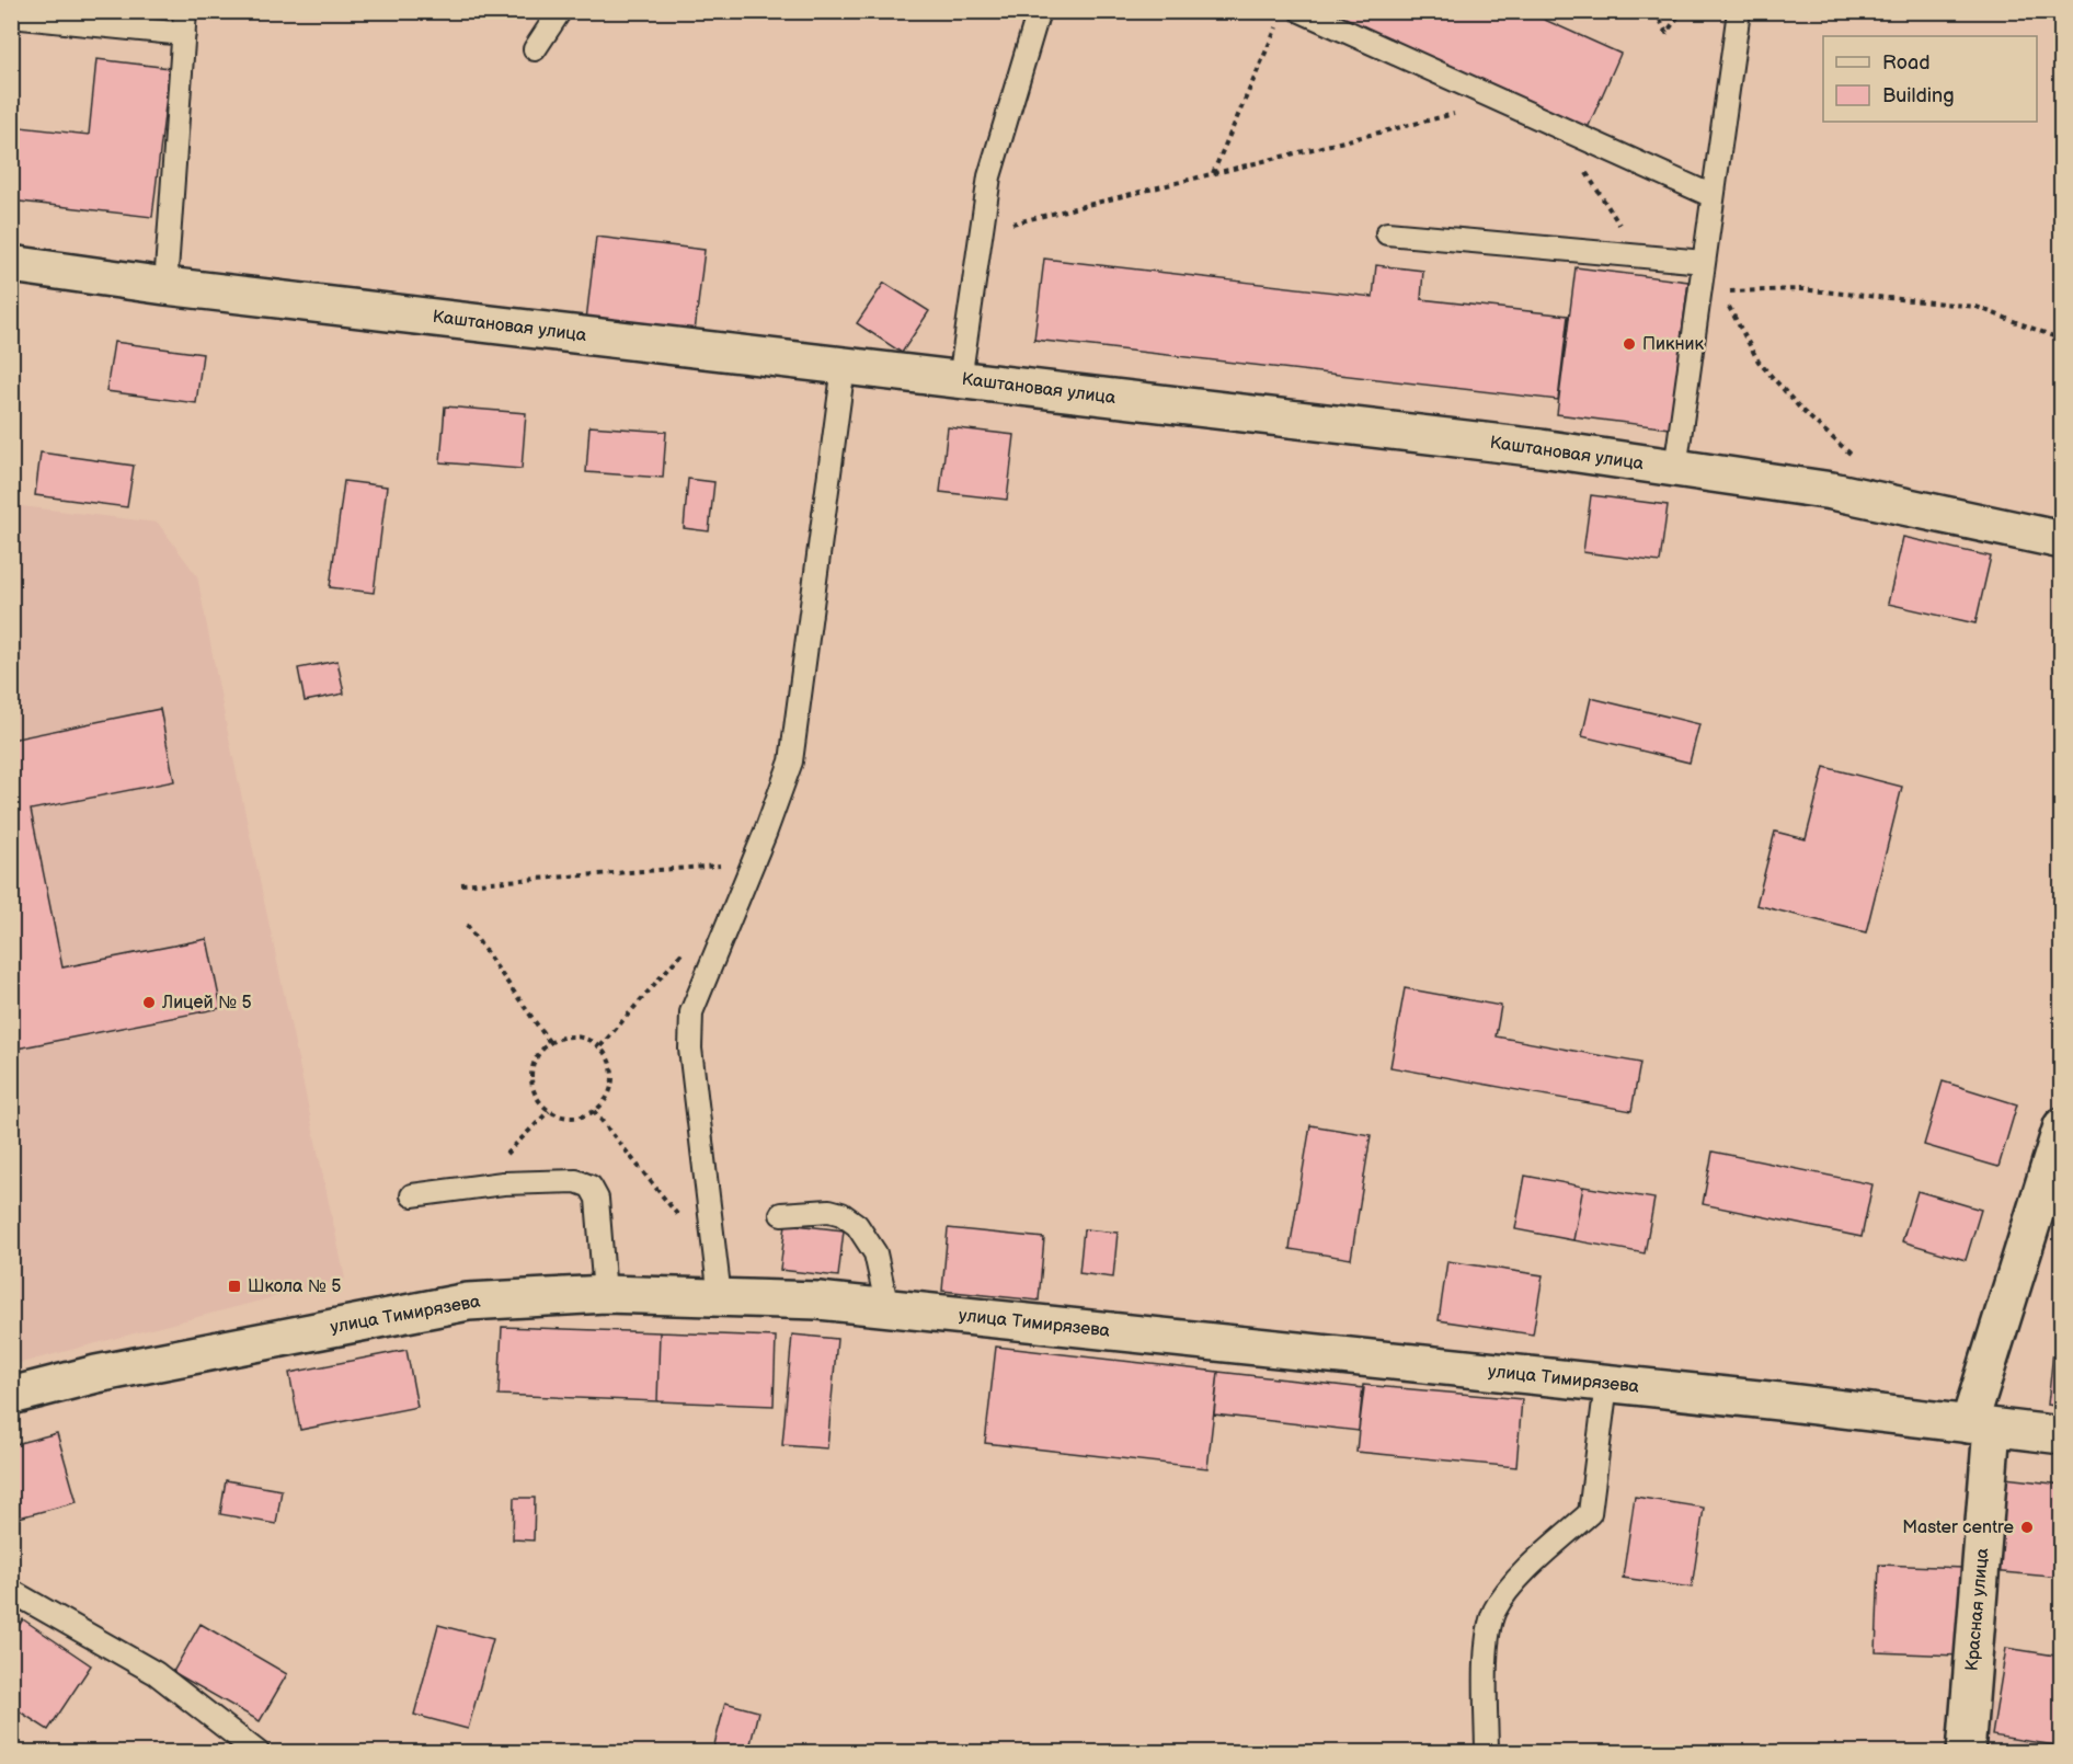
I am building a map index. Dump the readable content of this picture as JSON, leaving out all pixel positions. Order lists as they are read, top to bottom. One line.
{"streets":{"street":["Каштановая улица","улица Тимирязева","Красная улица"]},"crossings":[["улица Тимирязева","Красная улица"]],"places":{"other":["Пикник","Лицей № 5","Master centre"],"transit":["Школа № 5"]},"legend":["Road","Building"]}
